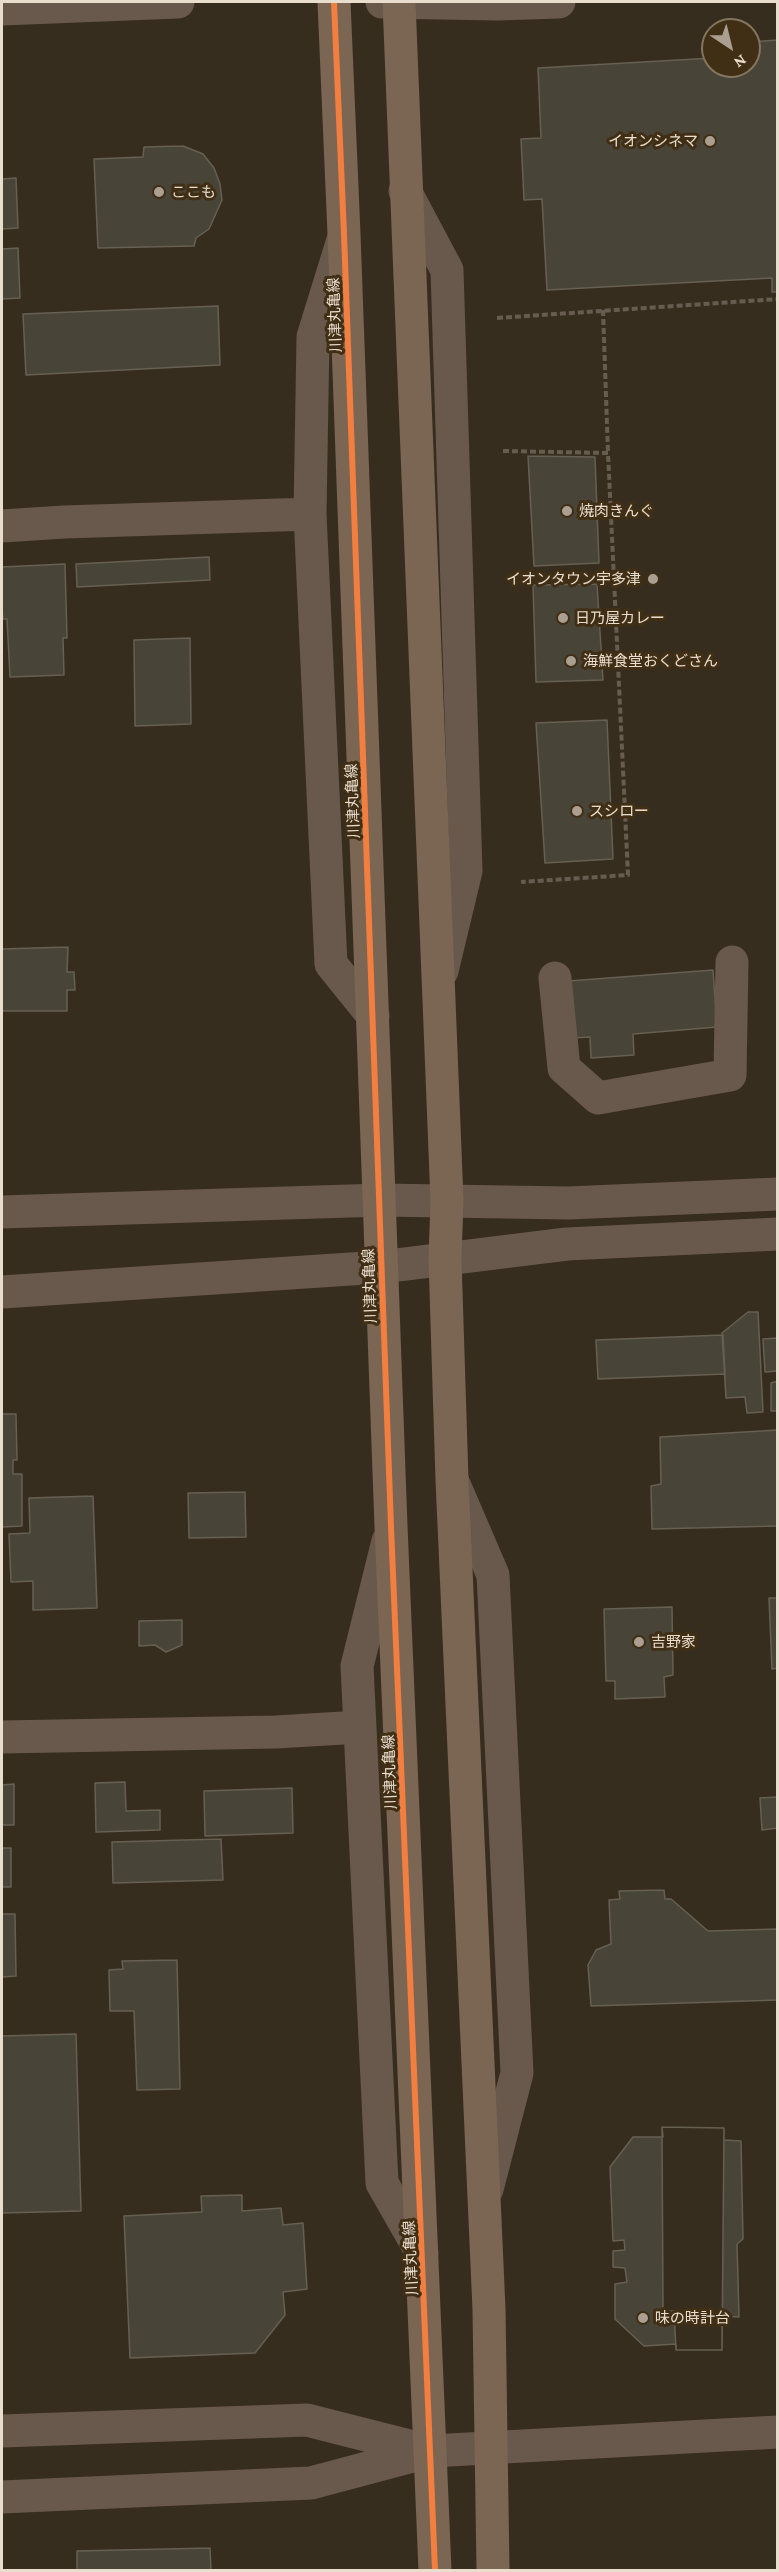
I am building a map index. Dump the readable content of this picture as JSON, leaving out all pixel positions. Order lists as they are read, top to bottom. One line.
{"streets":{"main road":["川津丸亀線"]},"places":["イオンシネマ","ここも","焼肉きんぐ","イオンタウン宇多津","日乃屋カレー","海鮮食堂おくどさん","スシロー","吉野家","味の時計台"],"north":"bottom right"}
